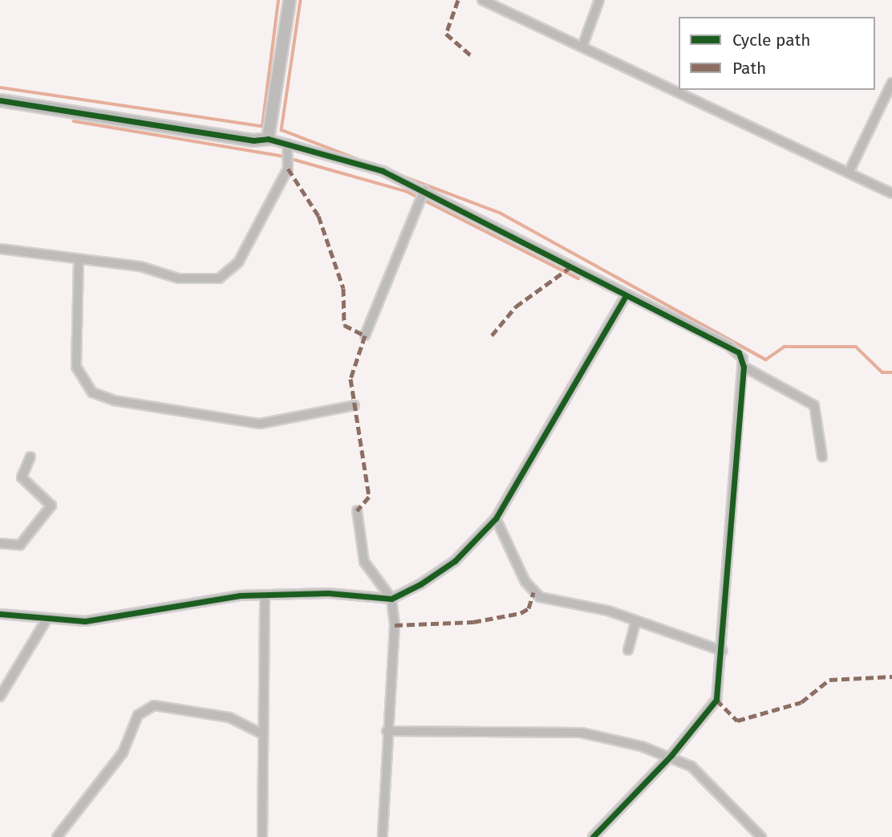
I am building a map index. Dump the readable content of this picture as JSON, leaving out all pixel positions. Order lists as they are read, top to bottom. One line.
{"legend":["Cycle path","Path"]}
